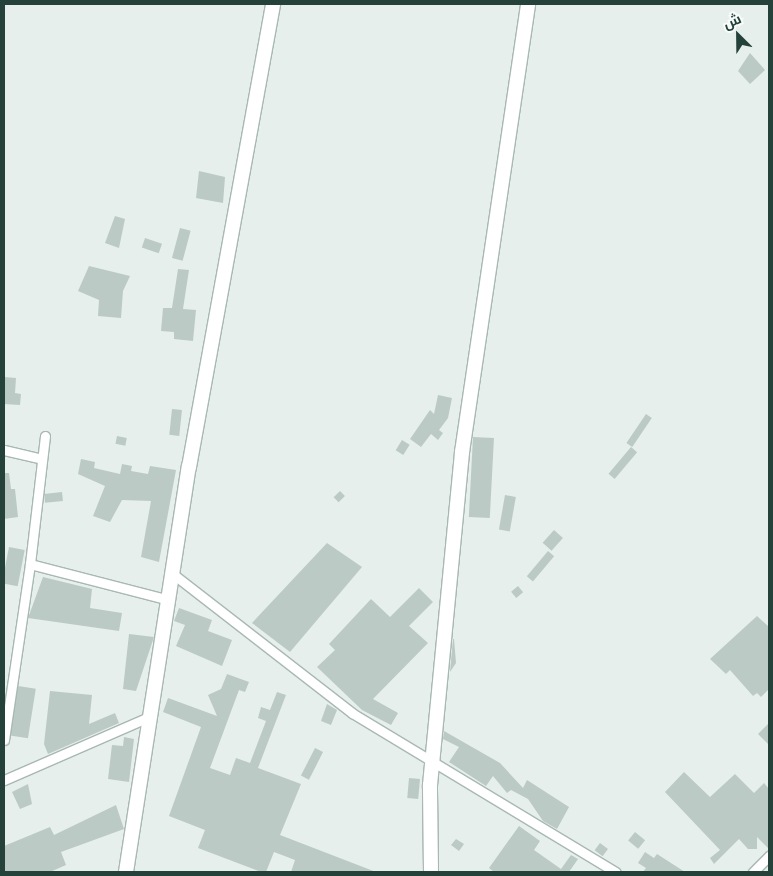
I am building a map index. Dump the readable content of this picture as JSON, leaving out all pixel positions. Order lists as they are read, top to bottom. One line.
{"north":"top left"}
